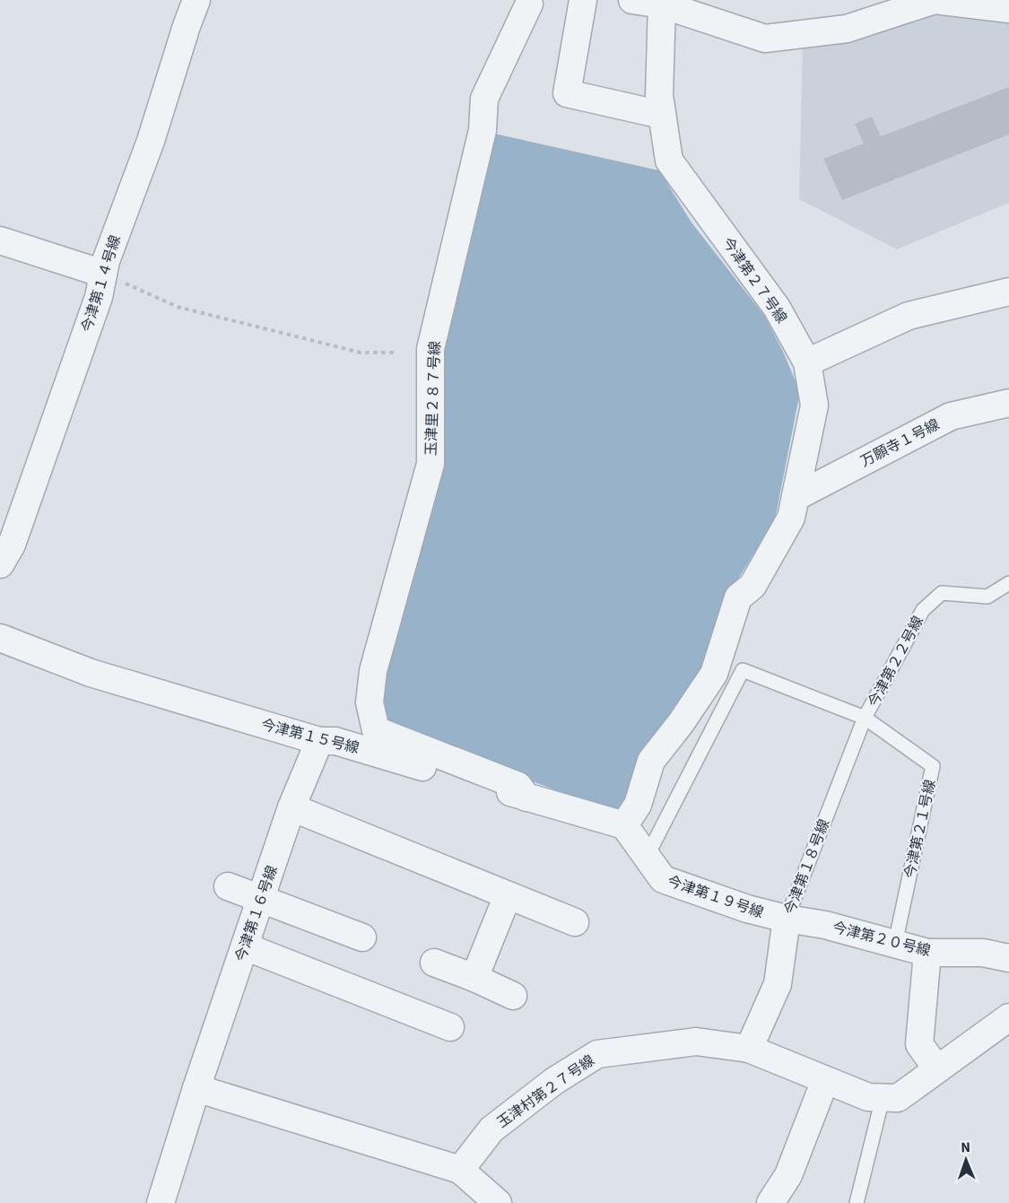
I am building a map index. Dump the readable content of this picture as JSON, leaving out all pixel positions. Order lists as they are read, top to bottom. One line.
{"streets":{"street":["今津第２７号線","今津第１４号線","玉津里２８７号線","万願寺１号線","今津第１５号線","今津第１８号線","今津第１９号線","今津第１６号線","今津第２０号線","玉津村第２７号線"],"lane":["今津第２２号線","今津第２１号線"]},"crossings":[["今津第２７号線","万願寺１号線"],["今津第２７号線","今津第１５号線"],["今津第２７号線","今津第１９号線"],["玉津里２８７号線","今津第１５号線"],["今津第２２号線","今津第２１号線"],["今津第２２号線","今津第１８号線"],["今津第１５号線","今津第１９号線"],["今津第１５号線","今津第１６号線"],["今津第２１号線","今津第１８号線"],["今津第２１号線","今津第１９号線"],["今津第２１号線","今津第２０号線"],["今津第１８号線","今津第１９号線"],["今津第１８号線","今津第２０号線"],["今津第１８号線","玉津村第２７号線"],["今津第１９号線","今津第２０号線"]],"north":"top"}
